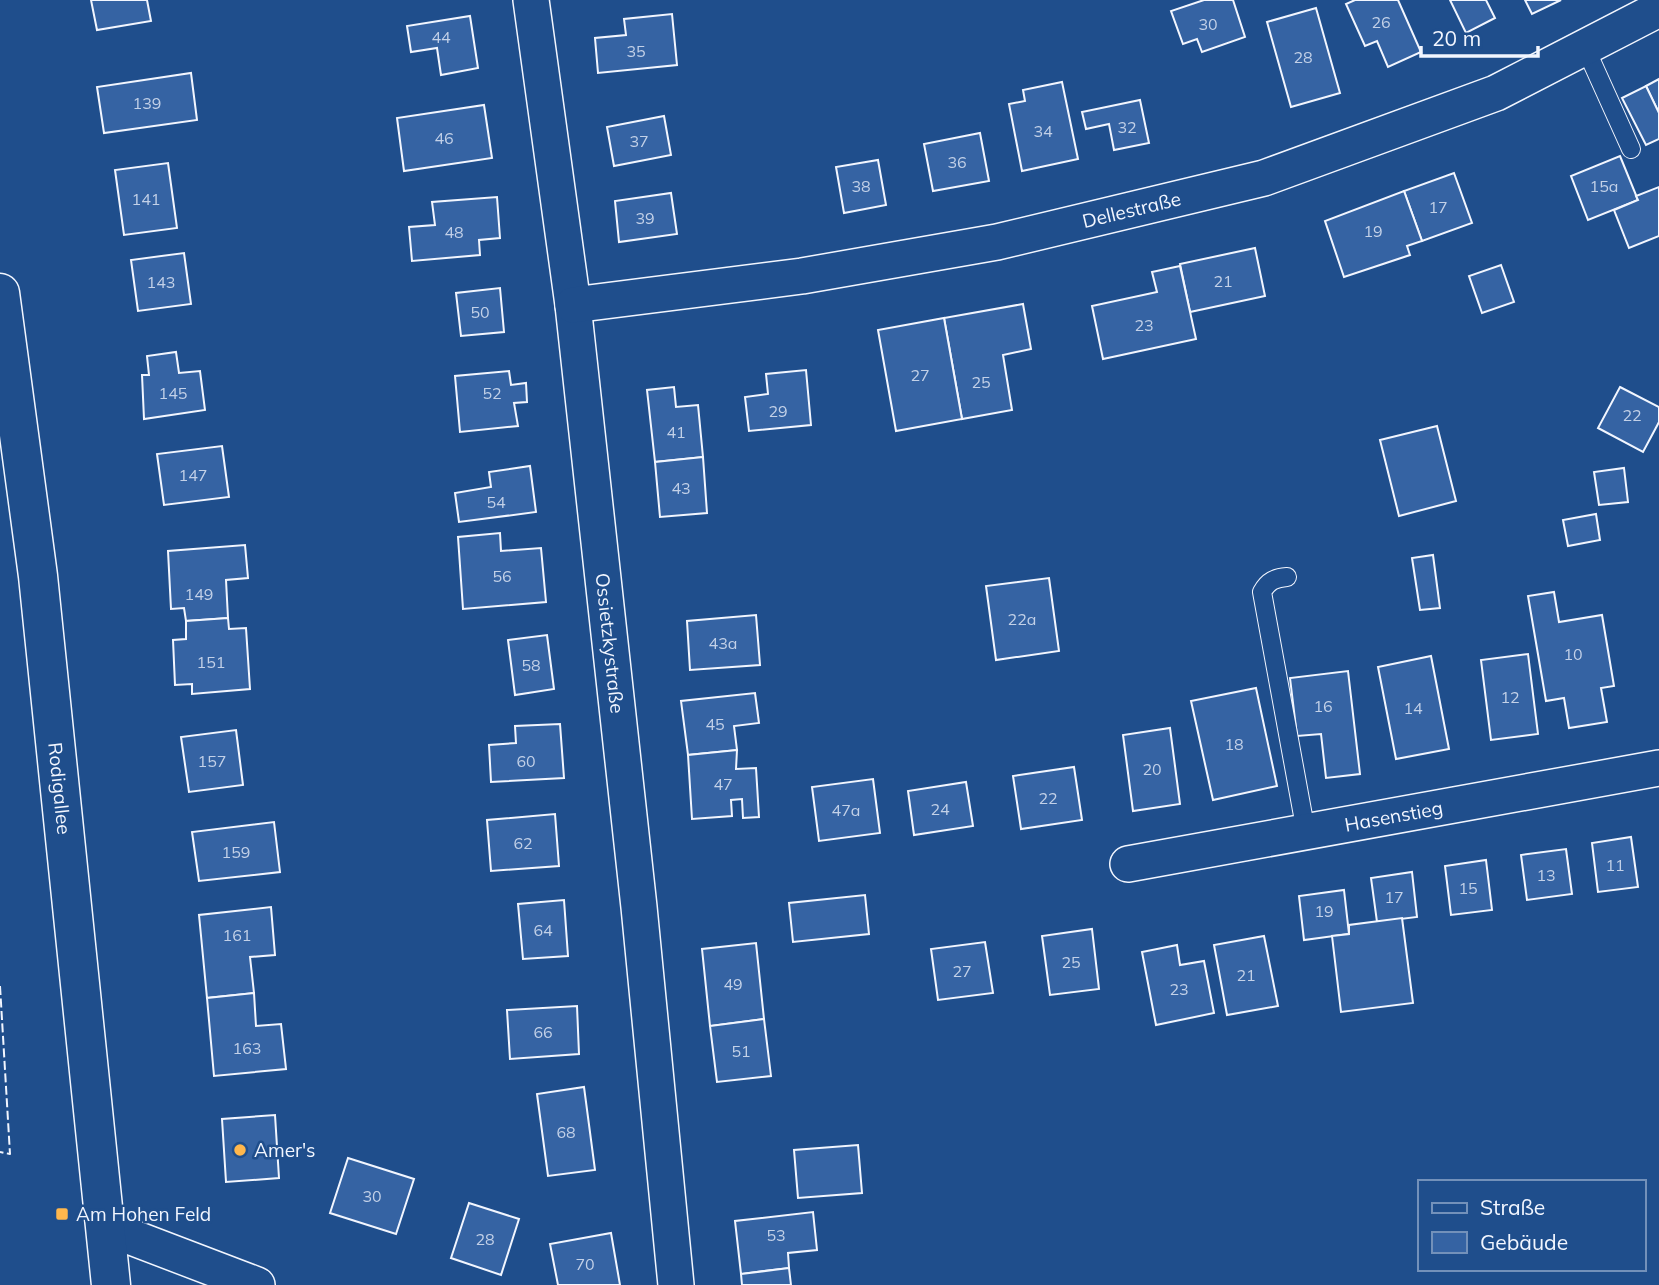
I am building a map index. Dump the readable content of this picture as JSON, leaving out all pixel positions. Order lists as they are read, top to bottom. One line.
{"streets":{"main road":["Rodigallee"],"street":["Dellestraße","Ossietzkystraße","Hasenstieg"]},"crossings":[["Dellestraße","Ossietzkystraße"]],"places":{"other":["Amer's"],"transit":["Am Hohen Feld"]},"house_numbers":["26","30","44","35","28","139","32","34","46","37","36","38","15a","141","17","39","19","48","21","143","50","23","27","25","145","52","29","22","41","147","43","54","56","149","22a","43a","10","151","58","12","16","14","45","18","157","60","20","47","22","24","47a","62","159","11","13","15","17","19","64","161","25","27","21","49","23","66","163","51","68","30","53","28","70"],"legend":["Straße","Gebäude"],"scale_bar":"20 m"}
